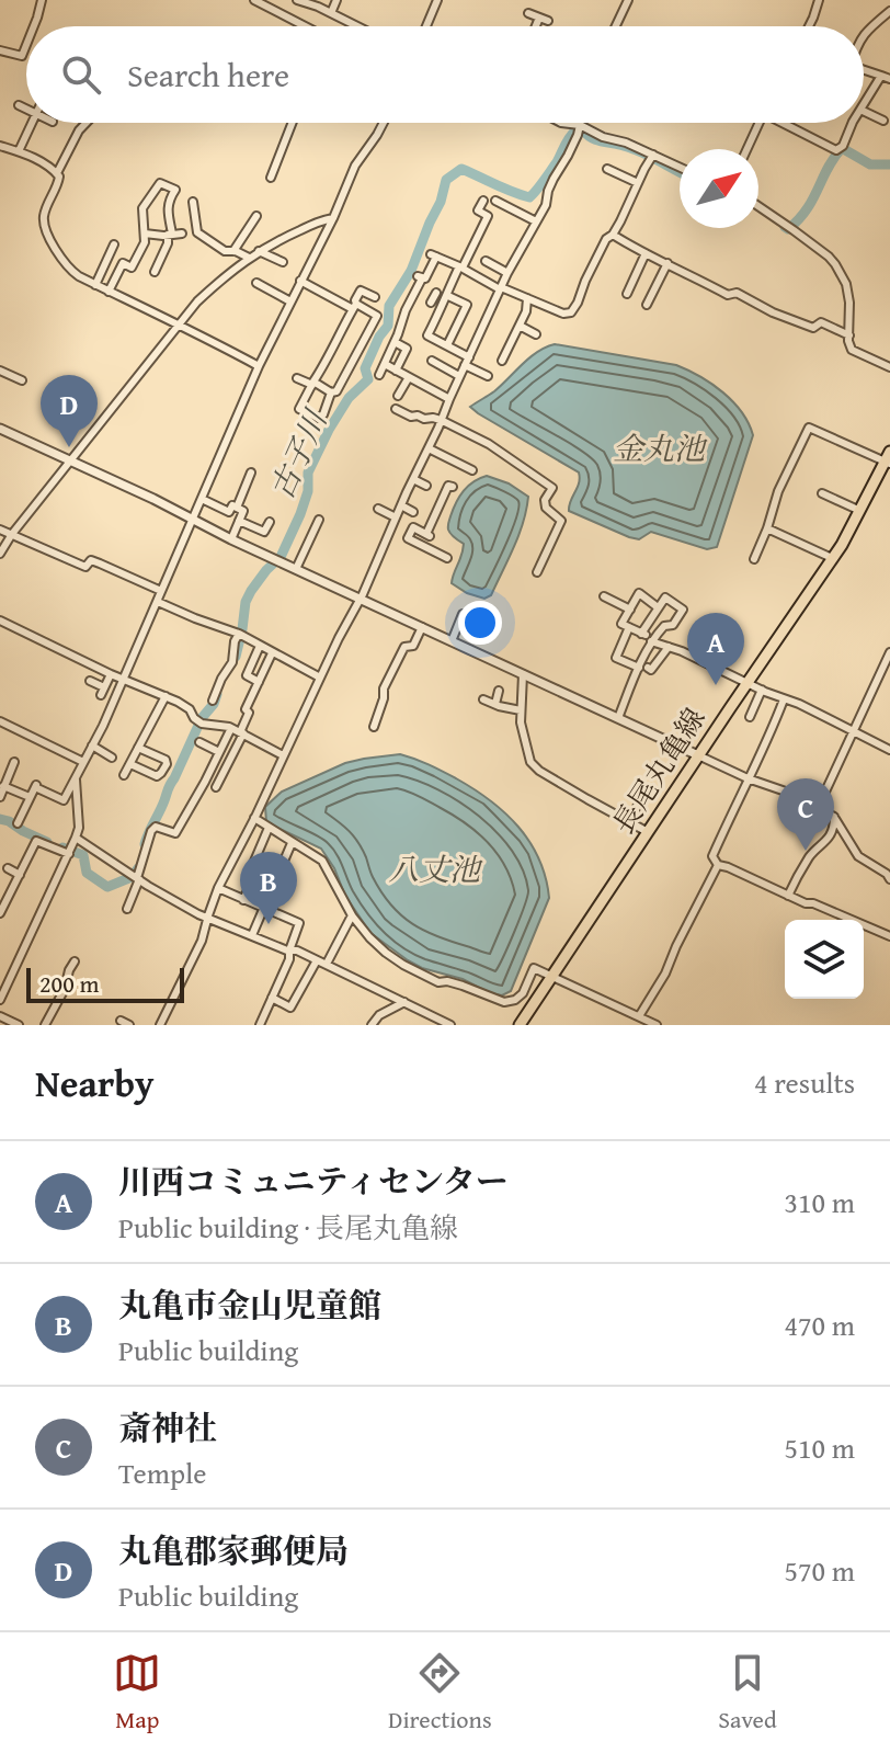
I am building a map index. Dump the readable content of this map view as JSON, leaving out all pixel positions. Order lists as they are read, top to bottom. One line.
{"streets":{"main road":["長尾丸亀線"]},"water":["金丸池","古子川","八丈池"],"scale_bar":"200 m","north":"top right","page":{"search":"Search here","pins":["D","A","C","B"],"scale":"200 m","heading":["Nearby","4 results"],"list":[{"mark":"A","name":"川西コミュニティセンター","note":"Public building · 長尾丸亀線","value":"310 m"},{"mark":"B","name":"丸亀市金山児童館","note":"Public building","value":"470 m"},{"mark":"C","name":"斎神社","note":"Temple","value":"510 m"},{"mark":"D","name":"丸亀郡家郵便局","note":"Public building","value":"570 m"}],"nav":["Map","Directions","Saved"]}}
